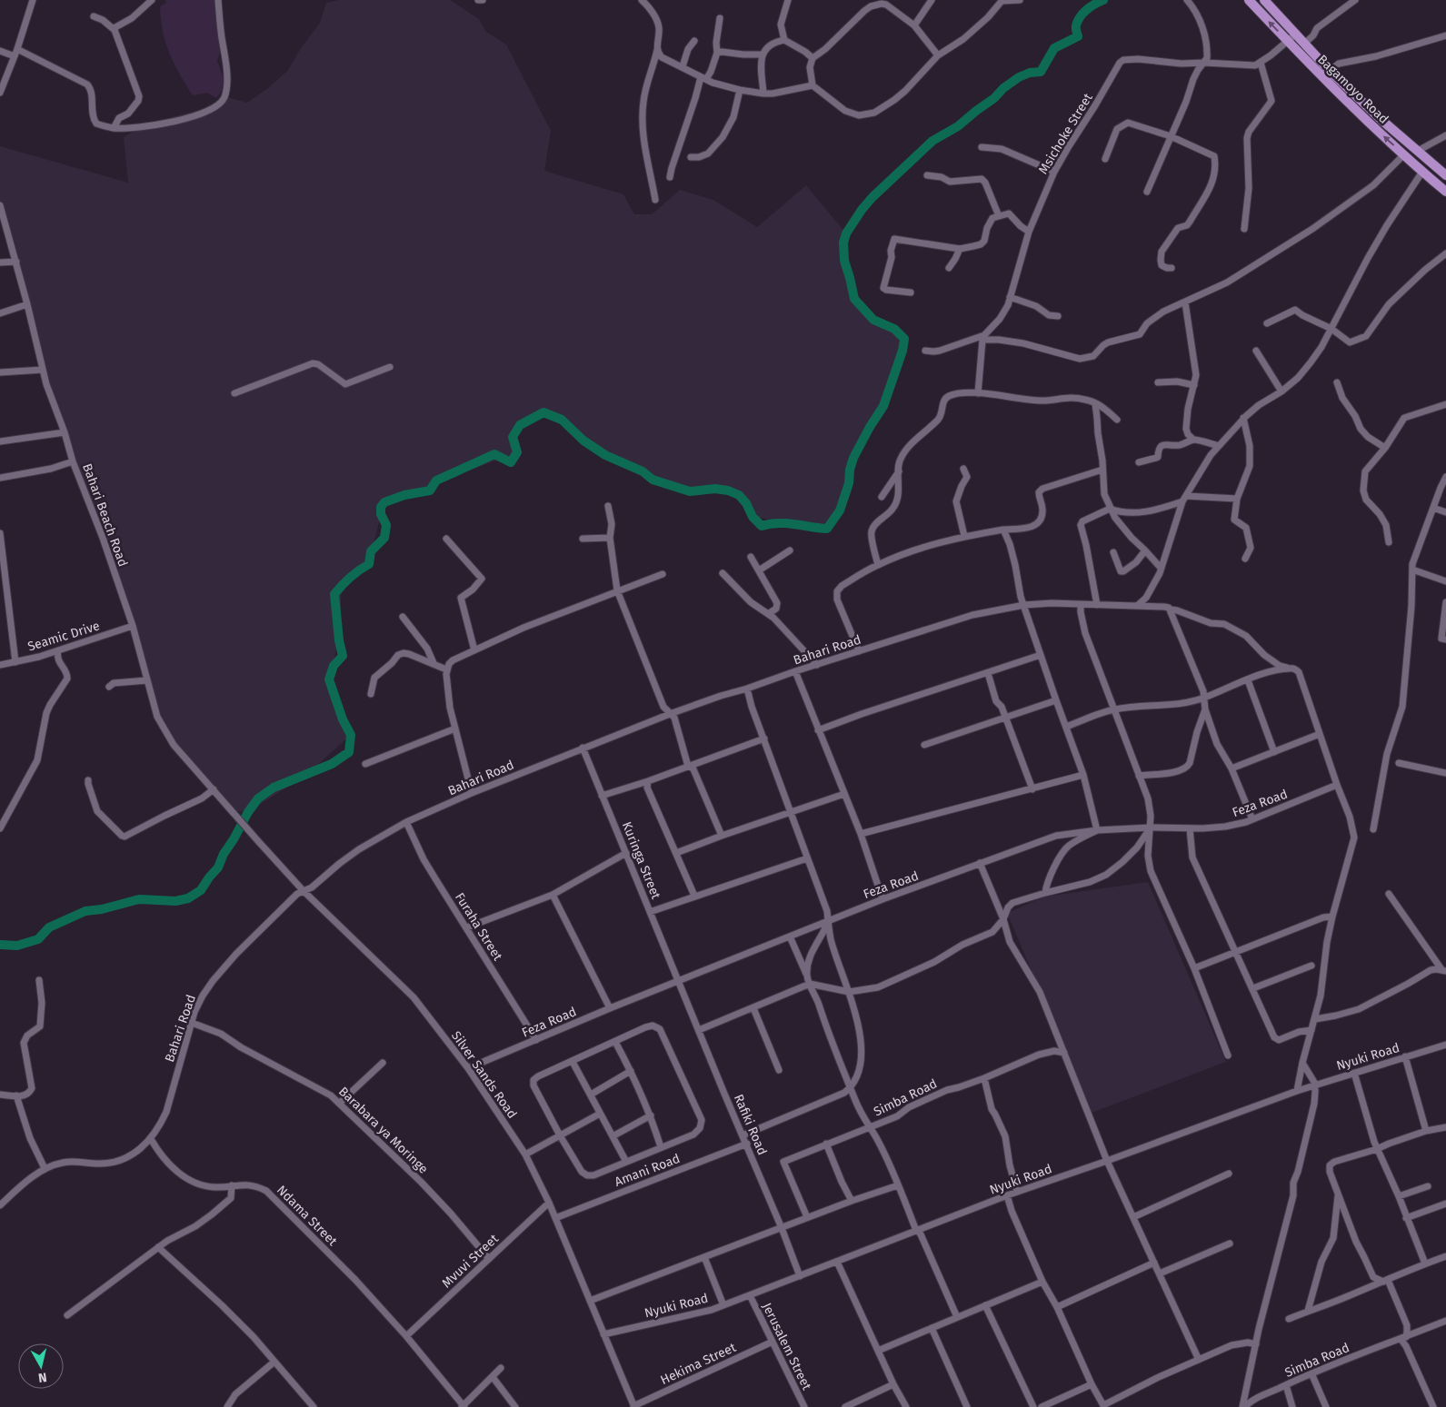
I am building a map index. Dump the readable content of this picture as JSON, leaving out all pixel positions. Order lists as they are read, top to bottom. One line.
{"streets":{"highway":["Bagamoyo Road"],"street":["Msichoke Street","Bahari Beach Road","Seamic Drive","Bahari Road","Feza Road","Kuringa Street","Furaha Street","Nyuki Road","Silver Sands Road","Simba Road","Rafiki Road","Barabara ya Moringe","Amani Road","Ndama Street","Mvuvi Street","Jerusalem Street","Hekima Street"]},"crossings":[["Bahari Beach Road","Seamic Drive"],["Bahari Beach Road","Silver Sands Road"],["Bahari Road","Kuringa Street"],["Bahari Road","Furaha Street"],["Bahari Road","Silver Sands Road"],["Bahari Road","Barabara ya Moringe"],["Bahari Road","Ndama Street"],["Feza Road","Kuringa Street"],["Feza Road","Furaha Street"],["Feza Road","Silver Sands Road"],["Feza Road","Rafiki Road"],["Kuringa Street","Rafiki Road"],["Nyuki Road","Silver Sands Road"],["Nyuki Road","Rafiki Road"],["Nyuki Road","Jerusalem Street"],["Silver Sands Road","Amani Road"],["Silver Sands Road","Mvuvi Street"],["Silver Sands Road","Hekima Street"],["Rafiki Road","Amani Road"],["Barabara ya Moringe","Mvuvi Street"],["Ndama Street","Mvuvi Street"],["Jerusalem Street","Hekima Street"]],"north":"bottom"}
